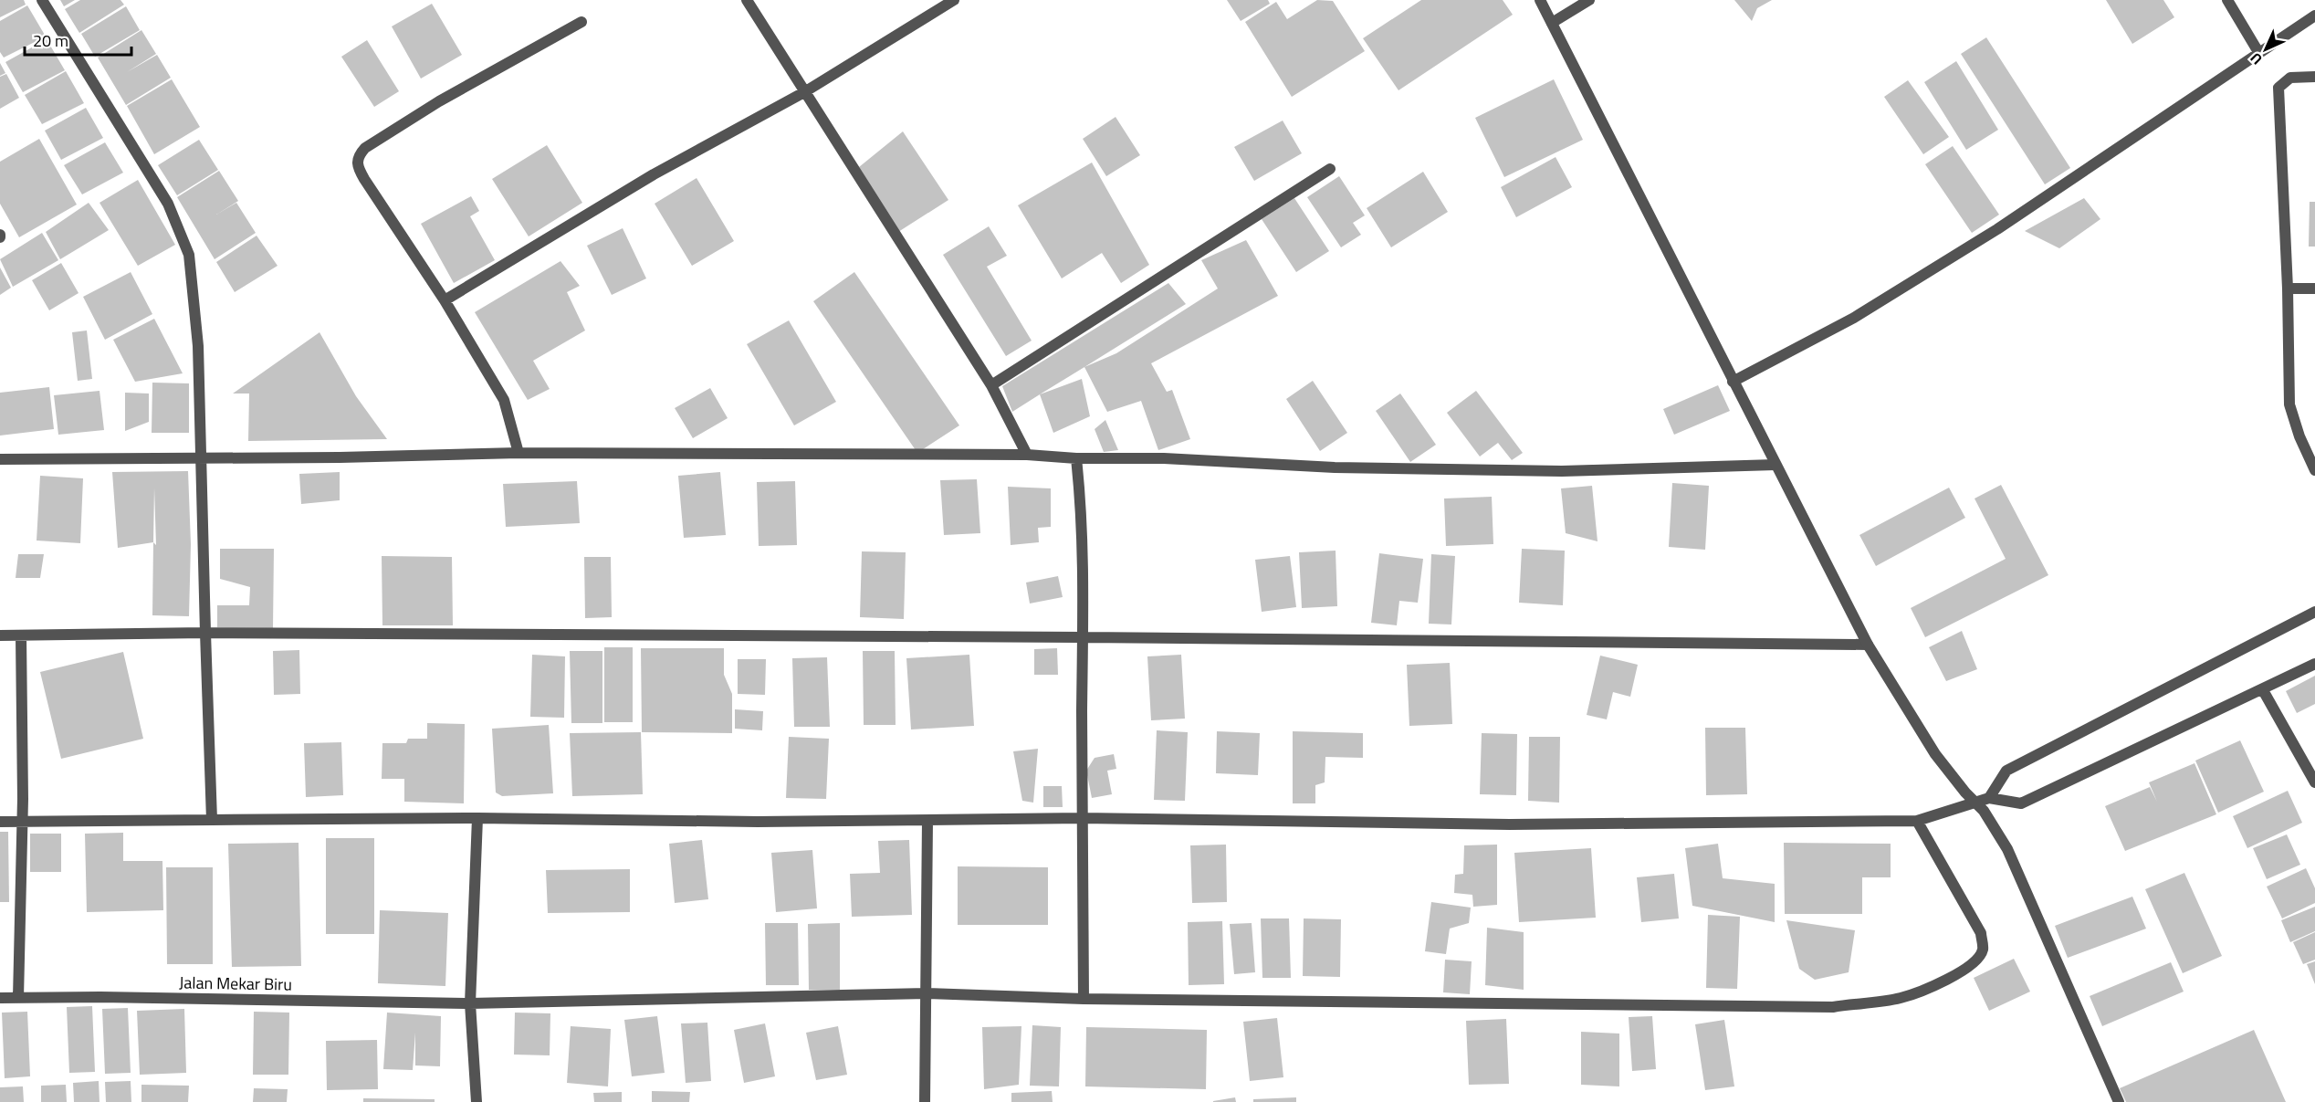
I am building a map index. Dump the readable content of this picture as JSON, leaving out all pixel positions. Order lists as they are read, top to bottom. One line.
{"streets":{"street":["Jalan Mekar Biru"]},"scale_bar":"20 m","north":"bottom left"}
